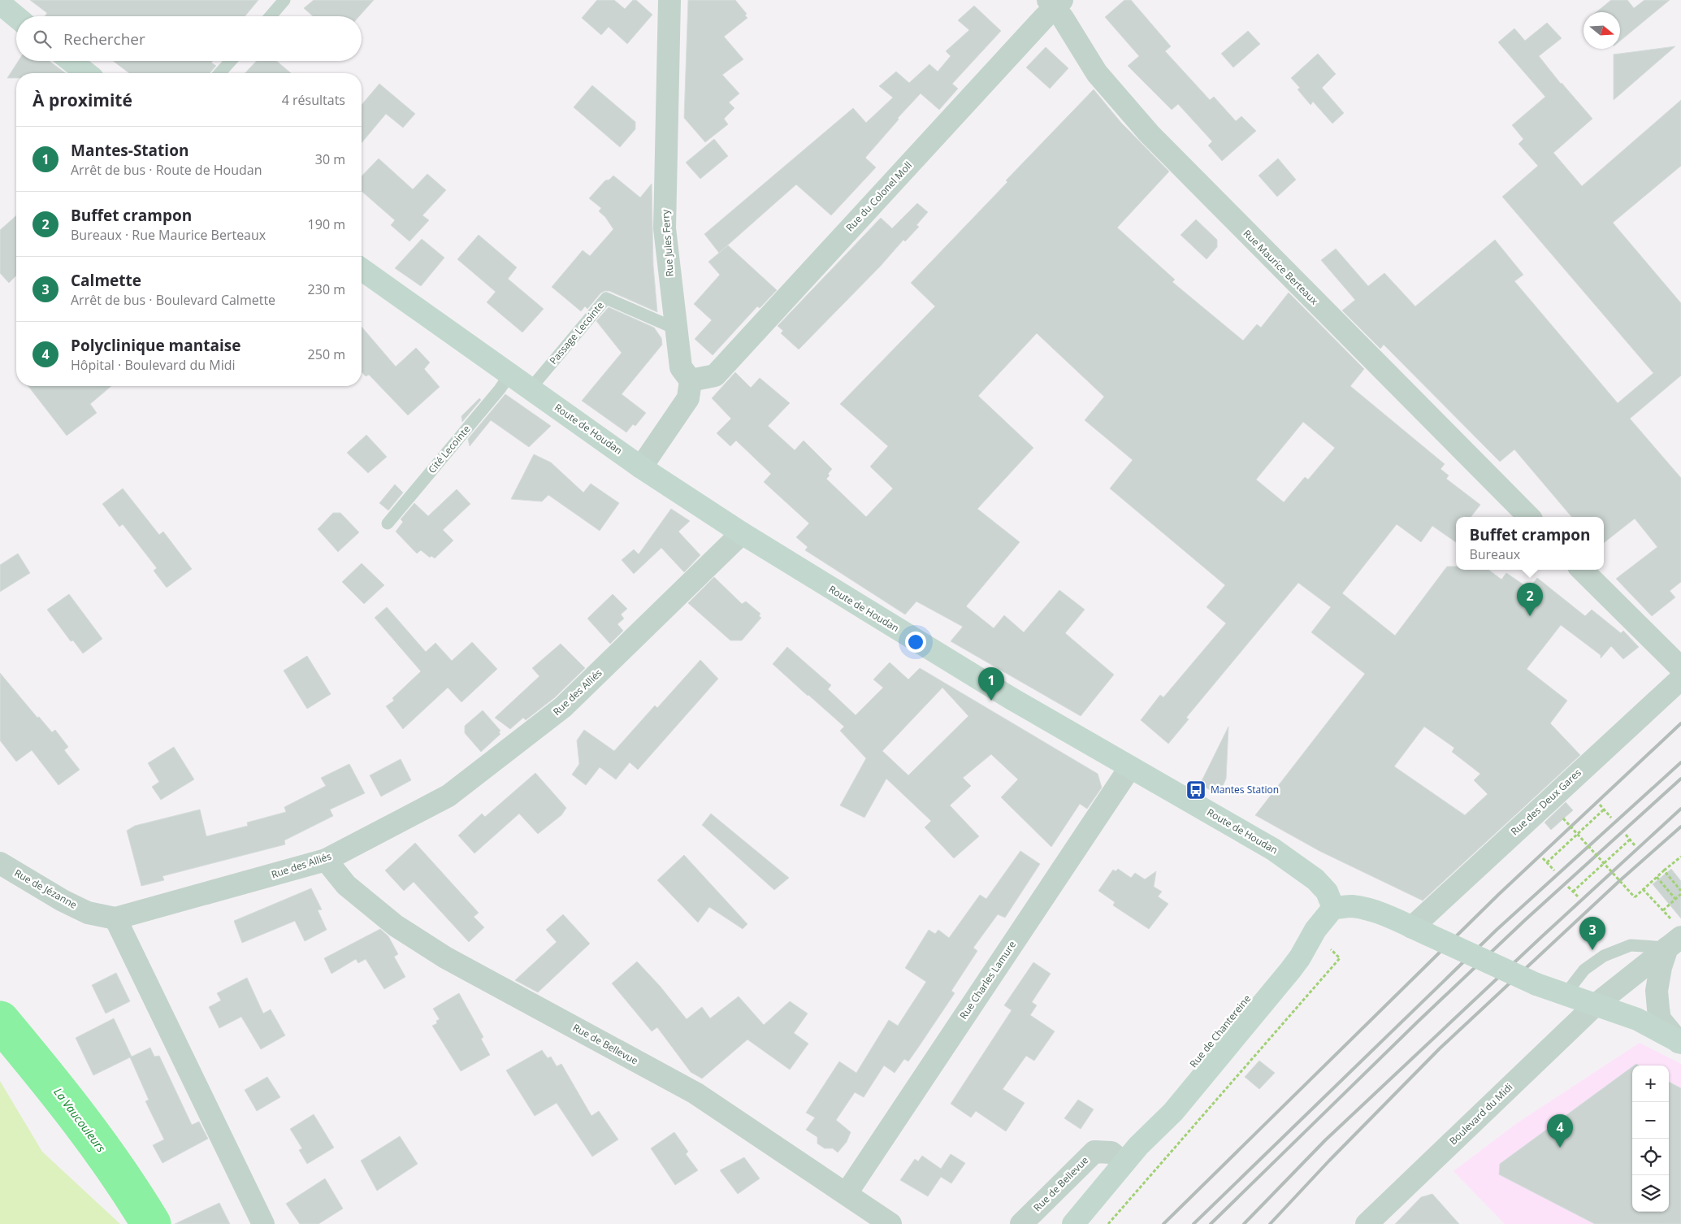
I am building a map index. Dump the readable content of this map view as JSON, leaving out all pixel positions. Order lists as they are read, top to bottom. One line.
{"streets":{"main road":["Route de Houdan","Rue de Chantereine"],"street":["Rue du Colonel Moll","Rue Jules Ferry","Rue Maurice Berteaux","Rue des Alliés","Rue des Deux Gares","Rue de Jézanne","Rue Charles Lamure","Rue de Bellevue","Boulevard du Midi"],"lane":["Passage Lecointe","Cité Lecointe"]},"crossings":[["Rue du Colonel Moll","Rue Jules Ferry"],["Rue du Colonel Moll","Rue Maurice Berteaux"],["Rue Jules Ferry","Passage Lecointe"],["Passage Lecointe","Route de Houdan"],["Route de Houdan","Cité Lecointe"],["Route de Houdan","Rue des Alliés"],["Route de Houdan","Rue Charles Lamure"],["Route de Houdan","Rue de Chantereine"],["Rue des Alliés","Rue de Jézanne"],["Rue des Alliés","Rue de Bellevue"],["Rue Charles Lamure","Rue de Bellevue"],["Rue de Chantereine","Rue de Bellevue"]],"water":["La Vaucouleurs"],"places":{"bus stop":["Mantes Station"]},"north":"right","page":{"search":"Rechercher","heading":["À proximité","4 résultats"],"list":[{"mark":"1","name":"Mantes-Station","note":"Arrêt de bus · Route de Houdan","value":"30 m"},{"mark":"2","name":"Buffet crampon","note":"Bureaux · Rue Maurice Berteaux","value":"190 m"},{"mark":"3","name":"Calmette","note":"Arrêt de bus · Boulevard Calmette","value":"230 m"},{"mark":"4","name":"Polyclinique mantaise","note":"Hôpital · Boulevard du Midi","value":"250 m"}],"popup":["Buffet crampon","Bureaux"],"pins":["2","1","3","4"],"map_buttons":["+","−"]}}
